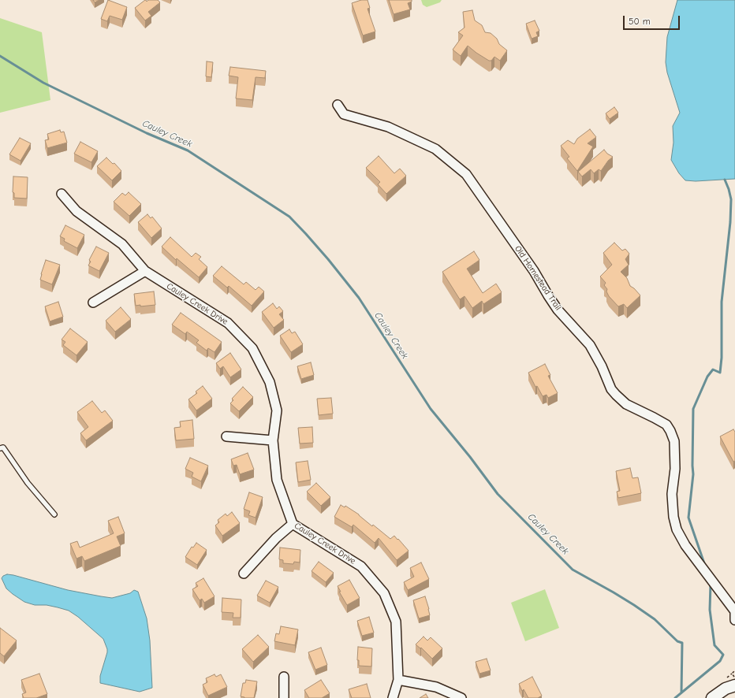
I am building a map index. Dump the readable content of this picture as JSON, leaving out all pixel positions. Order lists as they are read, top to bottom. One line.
{"streets":{"street":["Old Homestead Trail","Cauley Creek Drive"]},"water":["Cauley Creek"],"scale_bar":"50 m"}
